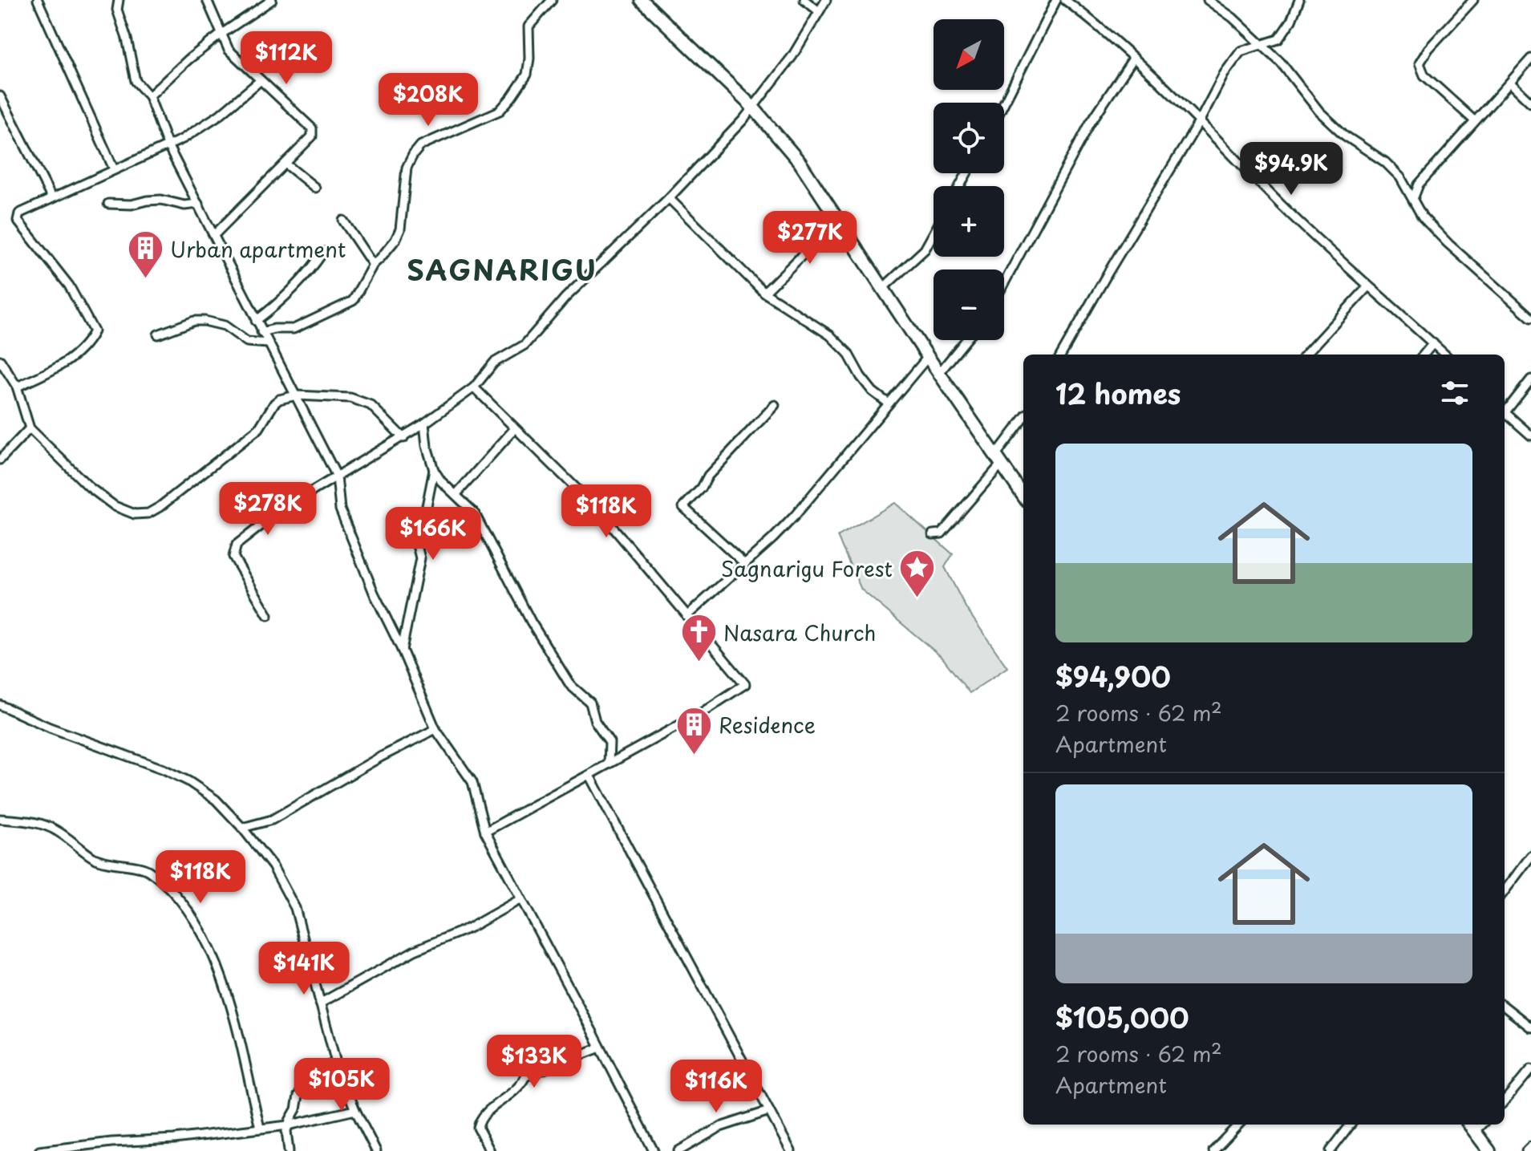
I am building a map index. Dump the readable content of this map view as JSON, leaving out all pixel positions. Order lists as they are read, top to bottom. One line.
{"districts":["SAGNARIGU"],"places":{"building":["Urban apartment","Residence"],"place":["Sagnarigu Forest"],"church":["Nasara Church"]},"north":"bottom left","page":{"map_buttons":["+","−"],"price":["$112K","$208K","$94.9K","$277K","$278K","$118K","$166K","$118K","$141K","$133K","$105K","$116K"],"heading":"12 homes","list":[{"name":"$94,900","note":"2 rooms · 62 m² · Apartment"},{"name":"$105,000","note":"2 rooms · 62 m² · Apartment"}]}}
